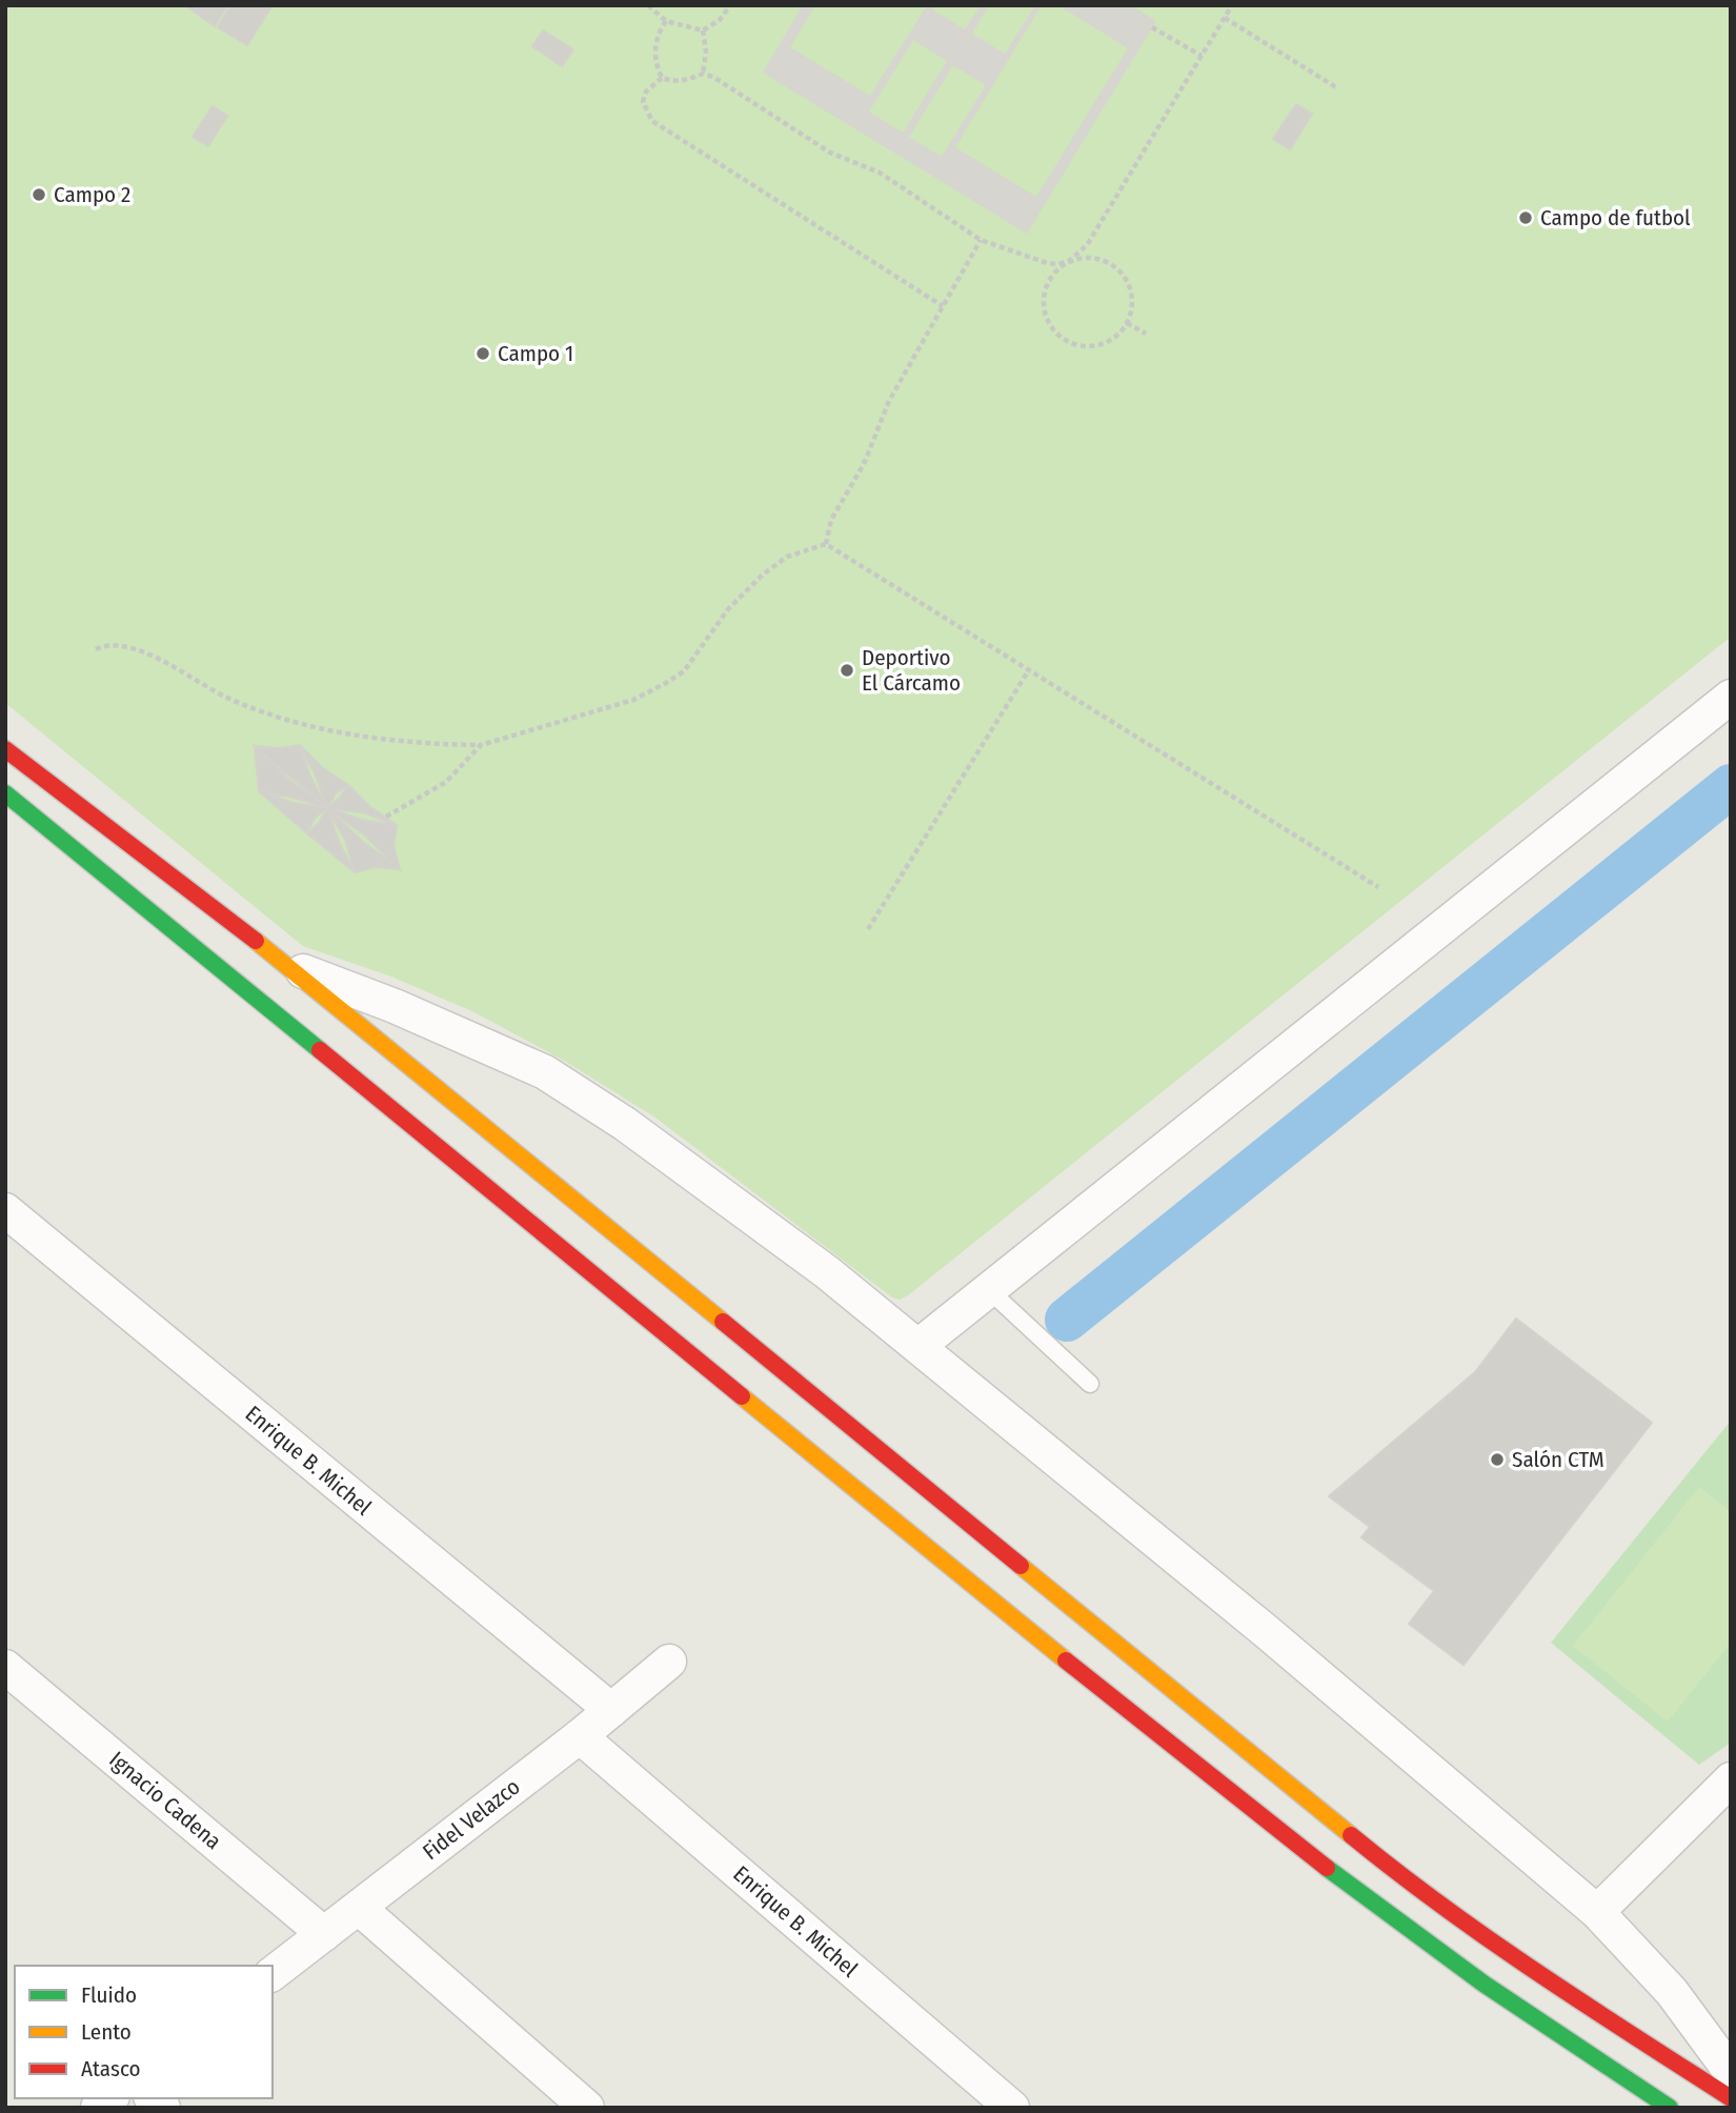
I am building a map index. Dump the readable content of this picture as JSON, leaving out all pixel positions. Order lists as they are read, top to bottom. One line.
{"streets":{"street":["Enrique B. Michel","Ignacio Cadena","Fidel Velazco"]},"crossings":[["Enrique B. Michel","Fidel Velazco"],["Ignacio Cadena","Fidel Velazco"]],"places":["Campo 2","Campo de futbol","Campo 1","Deportivo El Cárcamo","Salón CTM"],"legend":["Fluido","Lento","Atasco"]}
